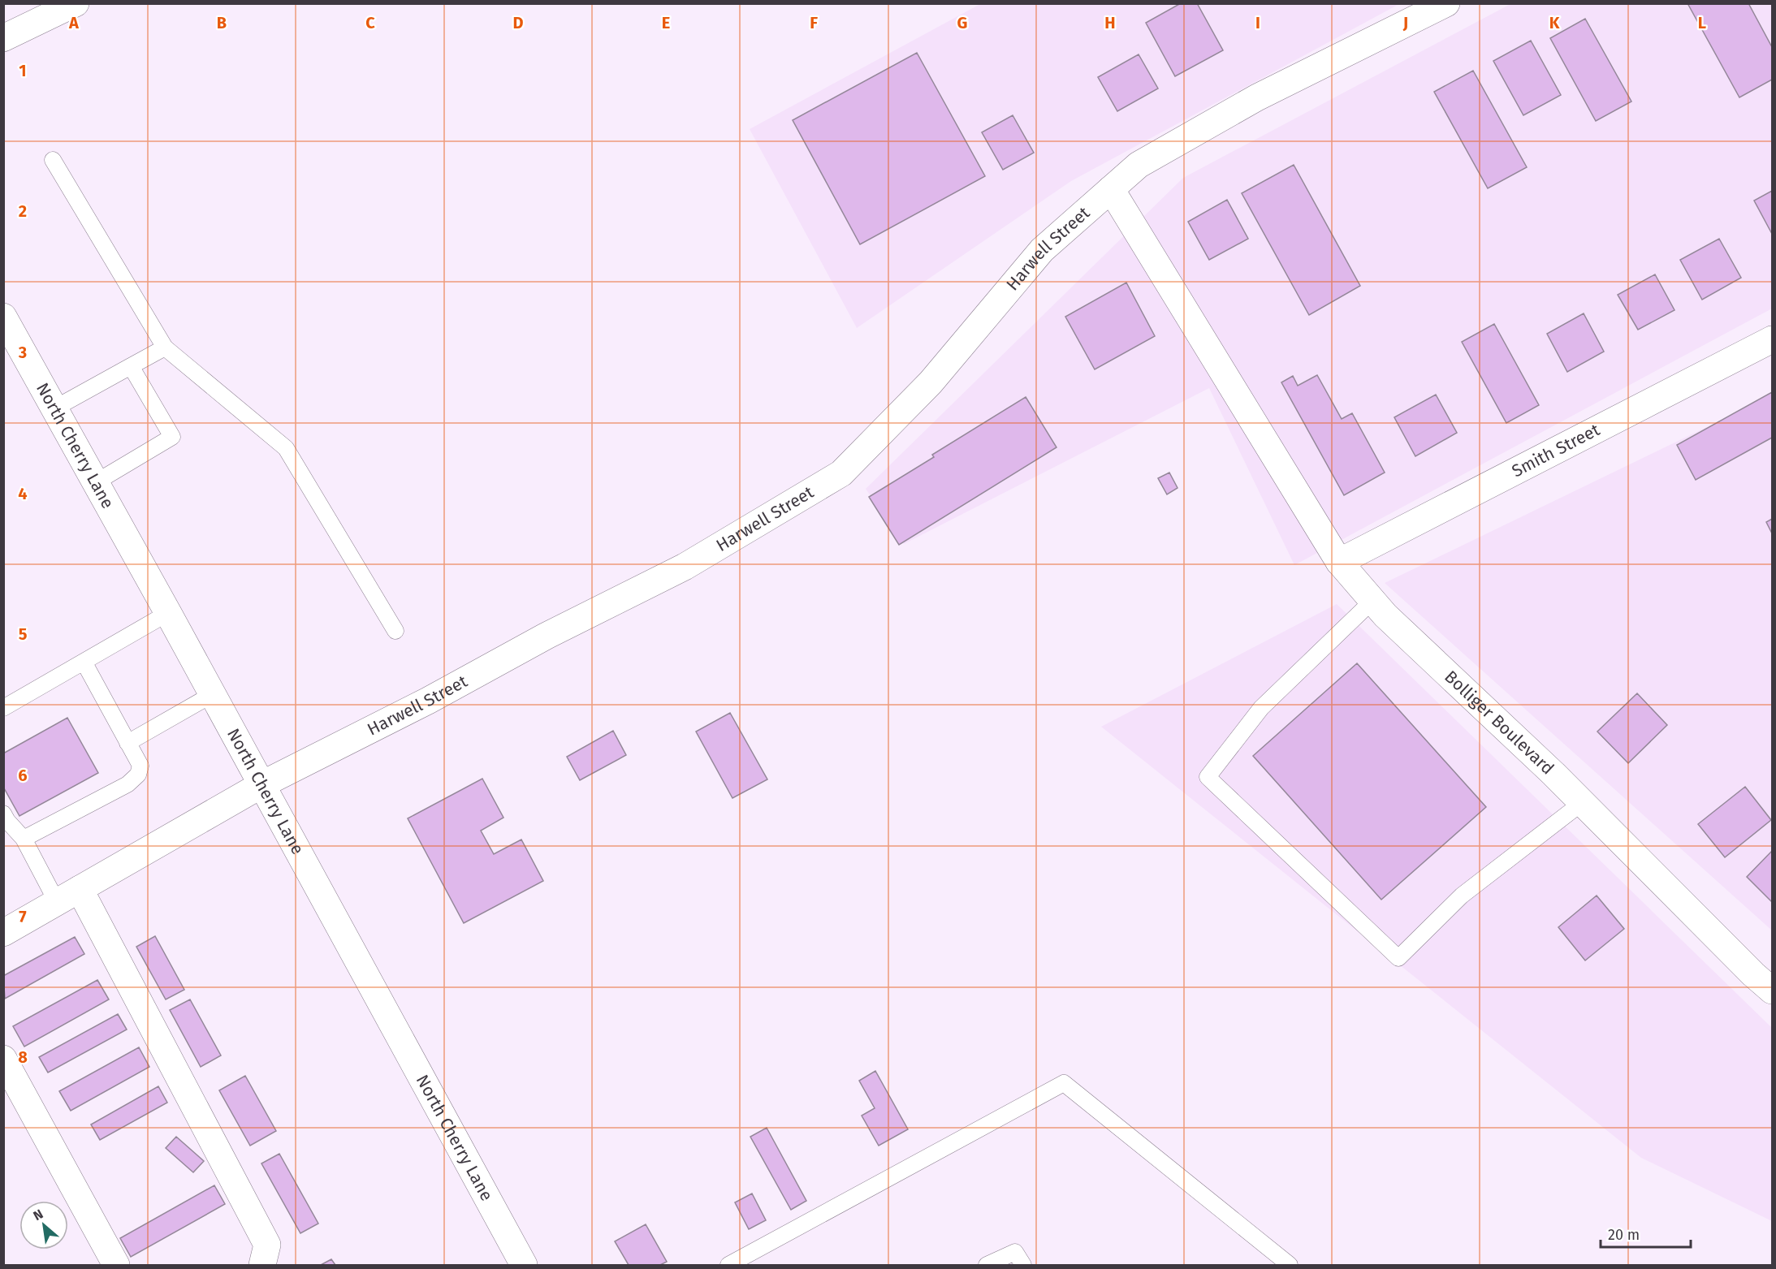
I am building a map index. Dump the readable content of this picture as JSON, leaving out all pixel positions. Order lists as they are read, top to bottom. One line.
{"streets":{"street":["Harwell Street","North Cherry Lane","Smith Street","Bolliger Boulevard"]},"crossings":[["Harwell Street","North Cherry Lane"],["Harwell Street","Bolliger Boulevard"],["Smith Street","Bolliger Boulevard"]],"scale_bar":"20 m","north":"top left","grid":{"columns":["A","B","C","D","E","F","G","H","I","J","K","L"],"rows":["1","2","3","4","5","6","7","8"]}}
